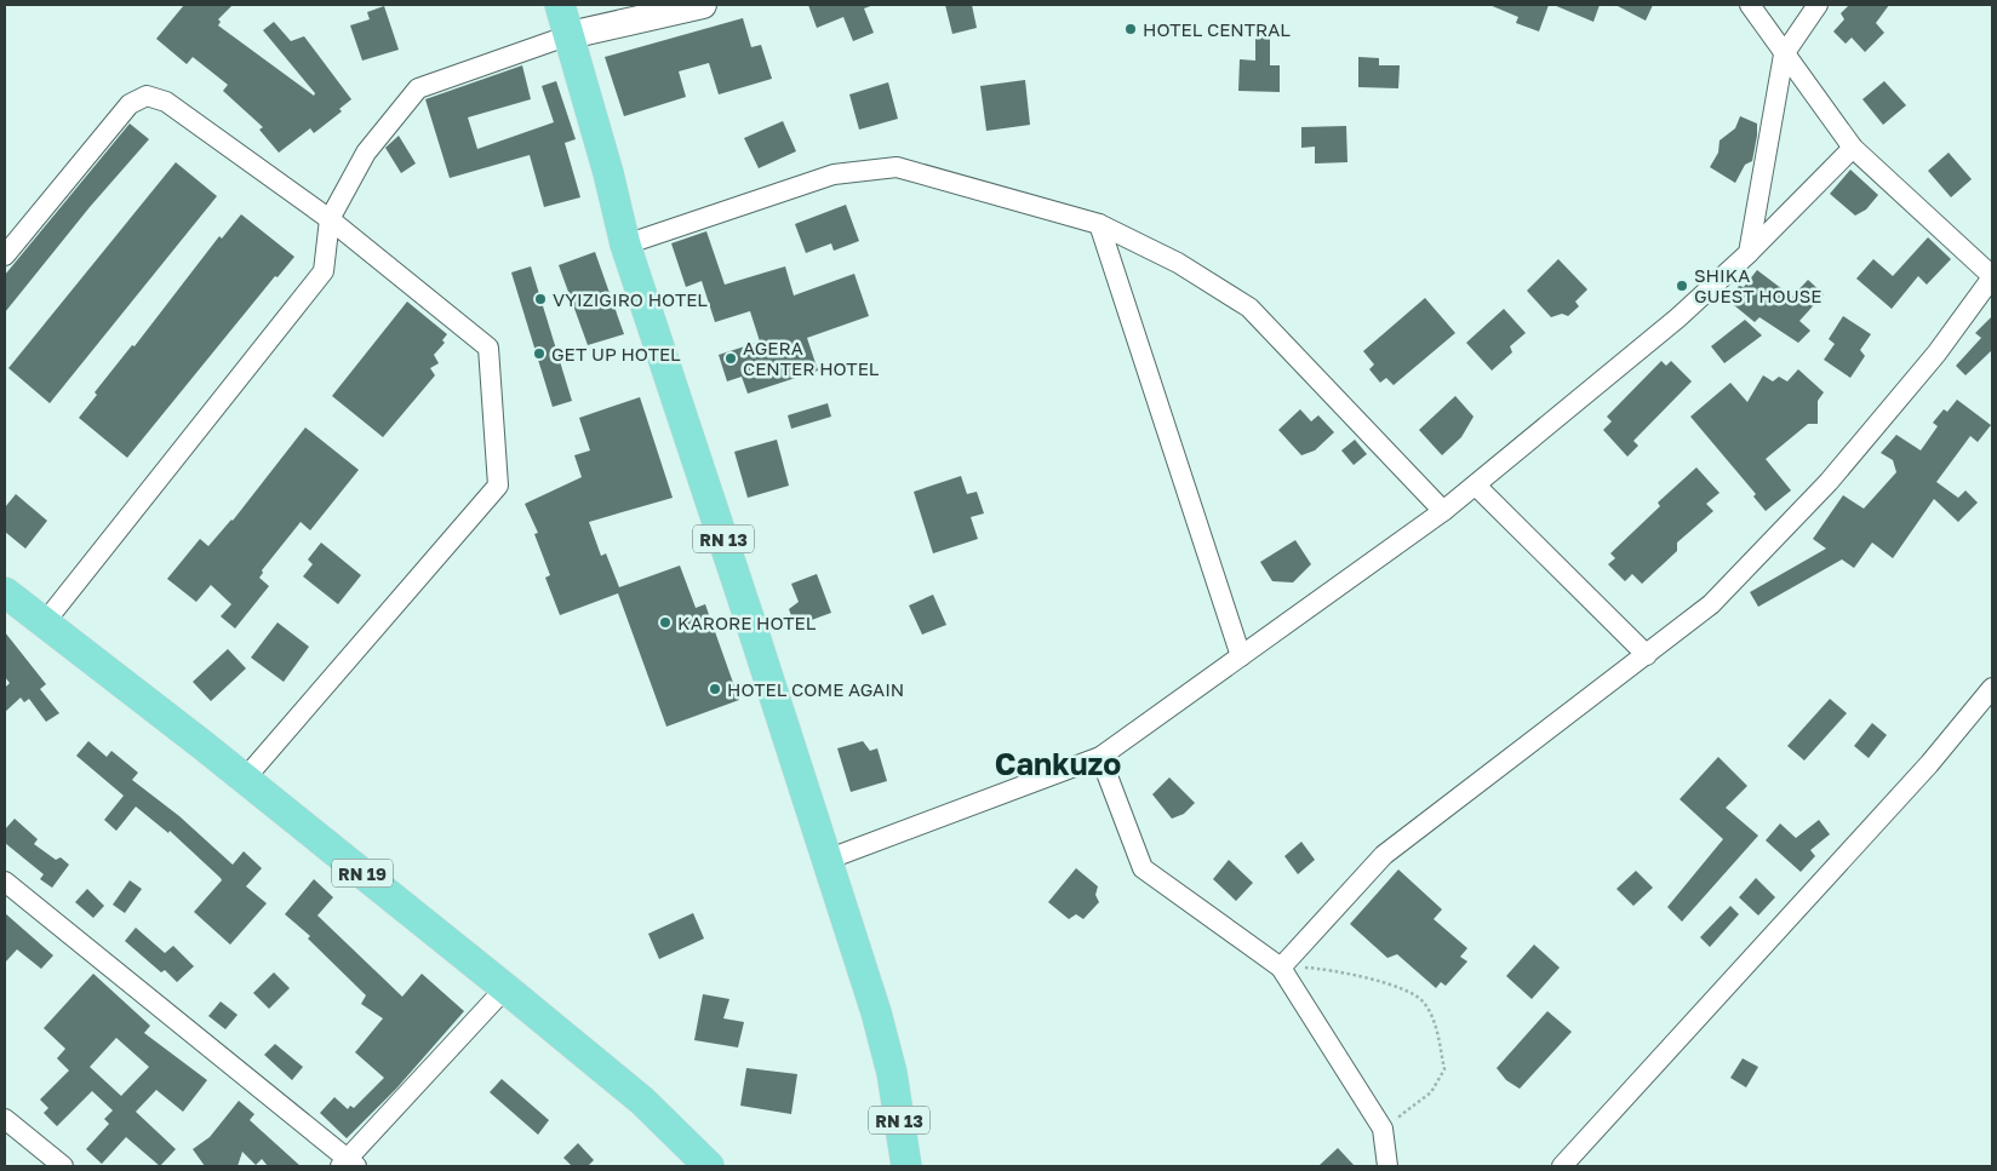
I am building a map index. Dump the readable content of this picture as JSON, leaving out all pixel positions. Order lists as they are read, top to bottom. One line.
{"streets":{"main road":["RN 13","RN 19"]},"districts":["Cankuzo"],"places":["HOTEL CENTRAL","SHIKA GUEST HOUSE","VYIZIGIRO HOTEL","GET UP HOTEL","AGERA CENTER HOTEL","KARORE HOTEL","HOTEL COME AGAIN"]}
